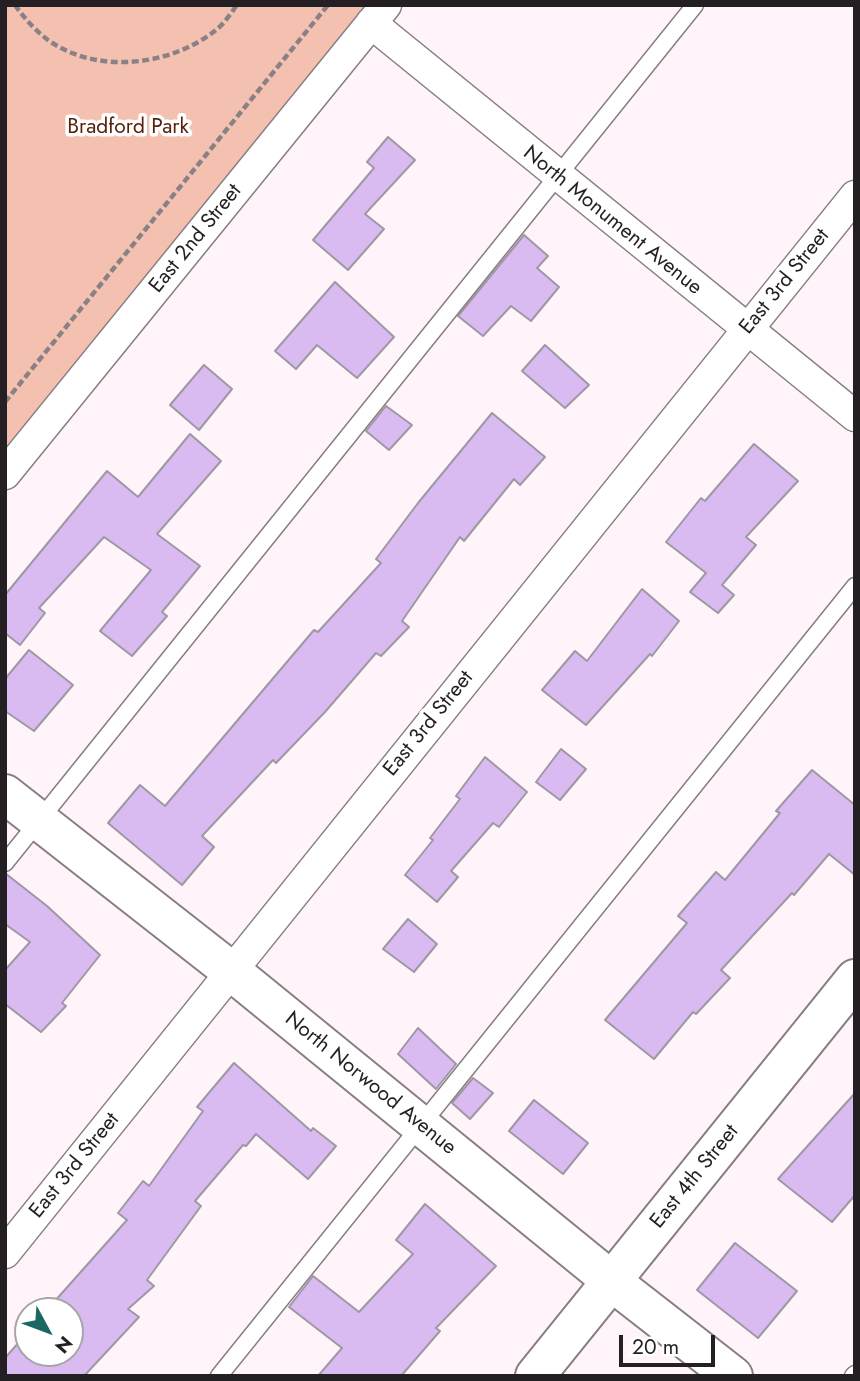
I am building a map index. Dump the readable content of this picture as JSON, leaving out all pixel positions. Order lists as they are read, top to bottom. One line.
{"streets":{"street":["North Monument Avenue","East 2nd Street","East 3rd Street","North Norwood Avenue","East 4th Street"]},"crossings":[["North Monument Avenue","East 2nd Street"],["North Monument Avenue","East 3rd Street"],["East 3rd Street","North Norwood Avenue"],["North Norwood Avenue","East 4th Street"]],"parks":["Bradford Park"],"scale_bar":"20 m","north":"bottom right"}
